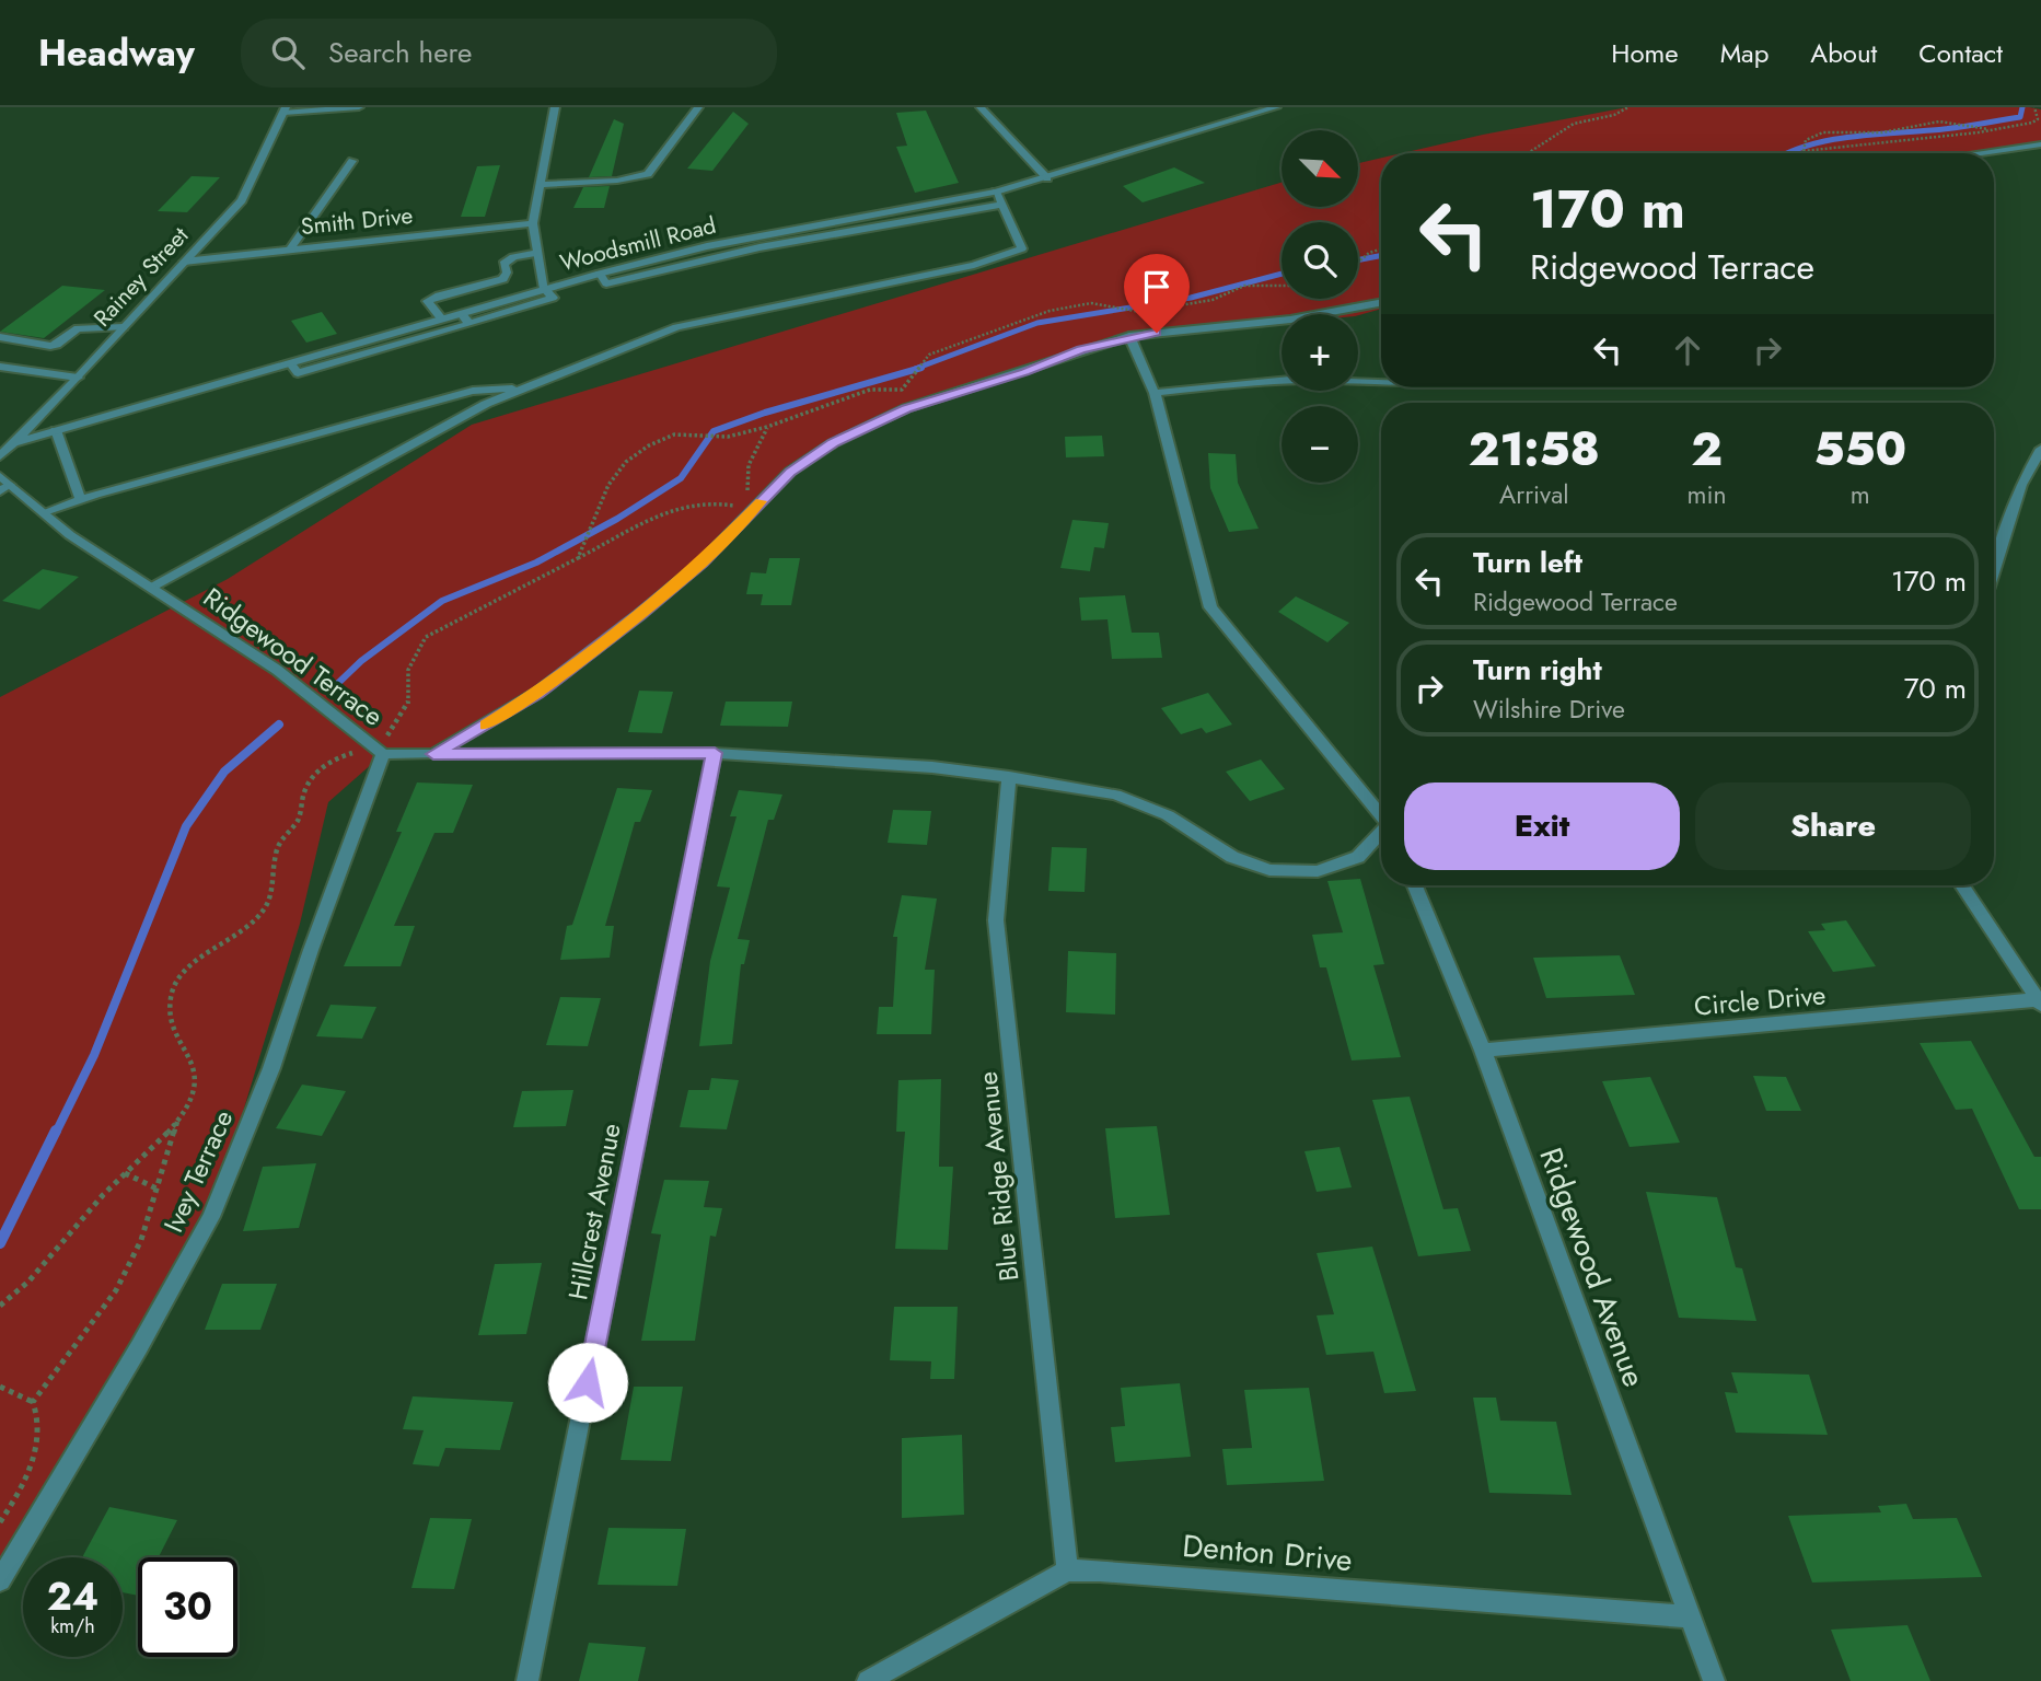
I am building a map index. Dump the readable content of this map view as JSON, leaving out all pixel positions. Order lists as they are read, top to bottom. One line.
{"streets":{"street":["Smith Drive","Woodsmill Road","Rainey Street","Ridgewood Terrace","Circle Drive","Ivey Terrace","Blue Ridge Avenue","Hillcrest Avenue","Ridgewood Avenue","Denton Drive"]},"crossings":[["Smith Drive","Rainey Street"],["Woodsmill Road","Rainey Street"],["Ridgewood Terrace","Ivey Terrace"],["Ridgewood Terrace","Blue Ridge Avenue"],["Ridgewood Terrace","Hillcrest Avenue"],["Circle Drive","Ridgewood Avenue"],["Blue Ridge Avenue","Denton Drive"],["Ridgewood Avenue","Denton Drive"]],"north":"bottom right","page":{"header":"Headway","search":"Search here","nav":["Home","Map","About","Contact"],"map_buttons":["+","−"],"turn":["170 m","Ridgewood Terrace"],"eta":["21:58","Arrival","2","min","550","m"],"list":[{"name":"Turn left","note":"Ridgewood Terrace","value":"170 m"},{"name":"Turn right","note":"Wilshire Drive","value":"70 m"}],"buttons":["Exit","Share"],"speed":"24 km/h","limit":"30"}}
